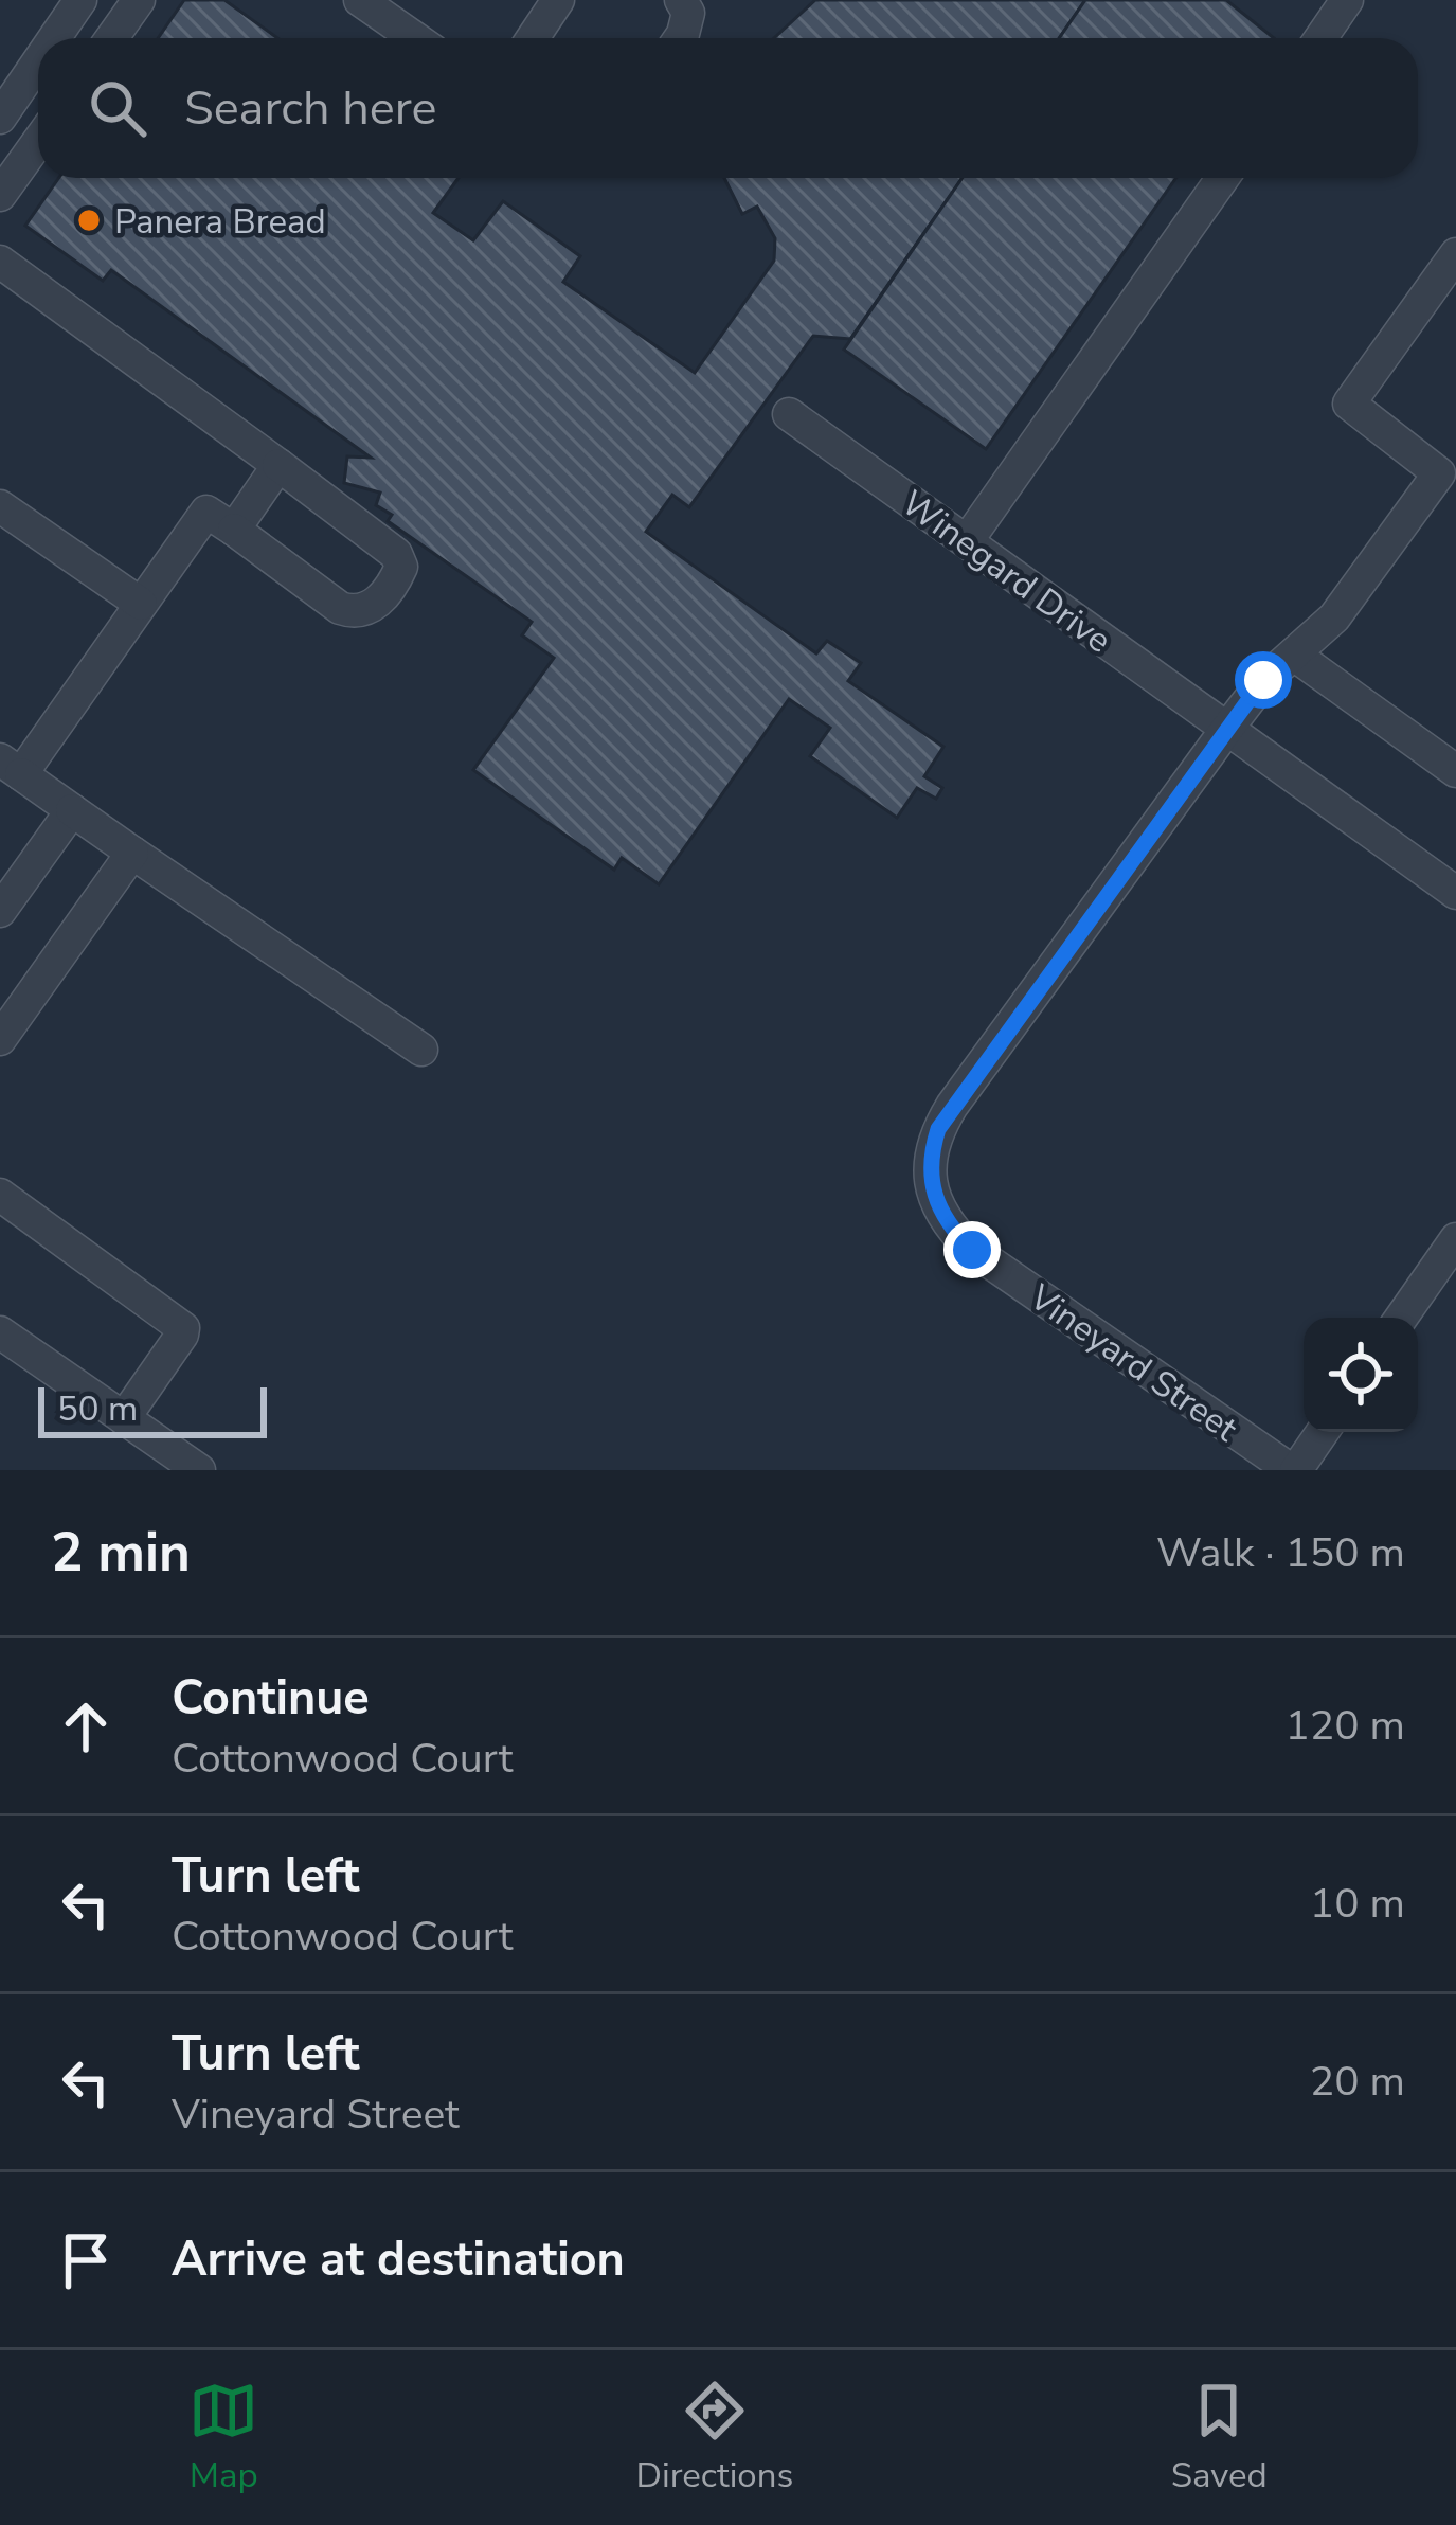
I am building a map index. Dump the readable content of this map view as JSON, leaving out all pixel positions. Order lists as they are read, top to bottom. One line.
{"streets":{"street":["Winegard Drive","Vineyard Street"]},"crossings":[["Winegard Drive","Vineyard Street"]],"places":["Panera Bread"],"scale_bar":"50 m","page":{"search":"Search here","scale":"50 m","heading":["2 min","Walk · 150 m"],"list":[["Continue","Cottonwood Court","120 m"],["Turn left","Cottonwood Court","10 m"],["Turn left","Vineyard Street","20 m"],"Arrive at destination"],"nav":["Map","Directions","Saved"]}}
